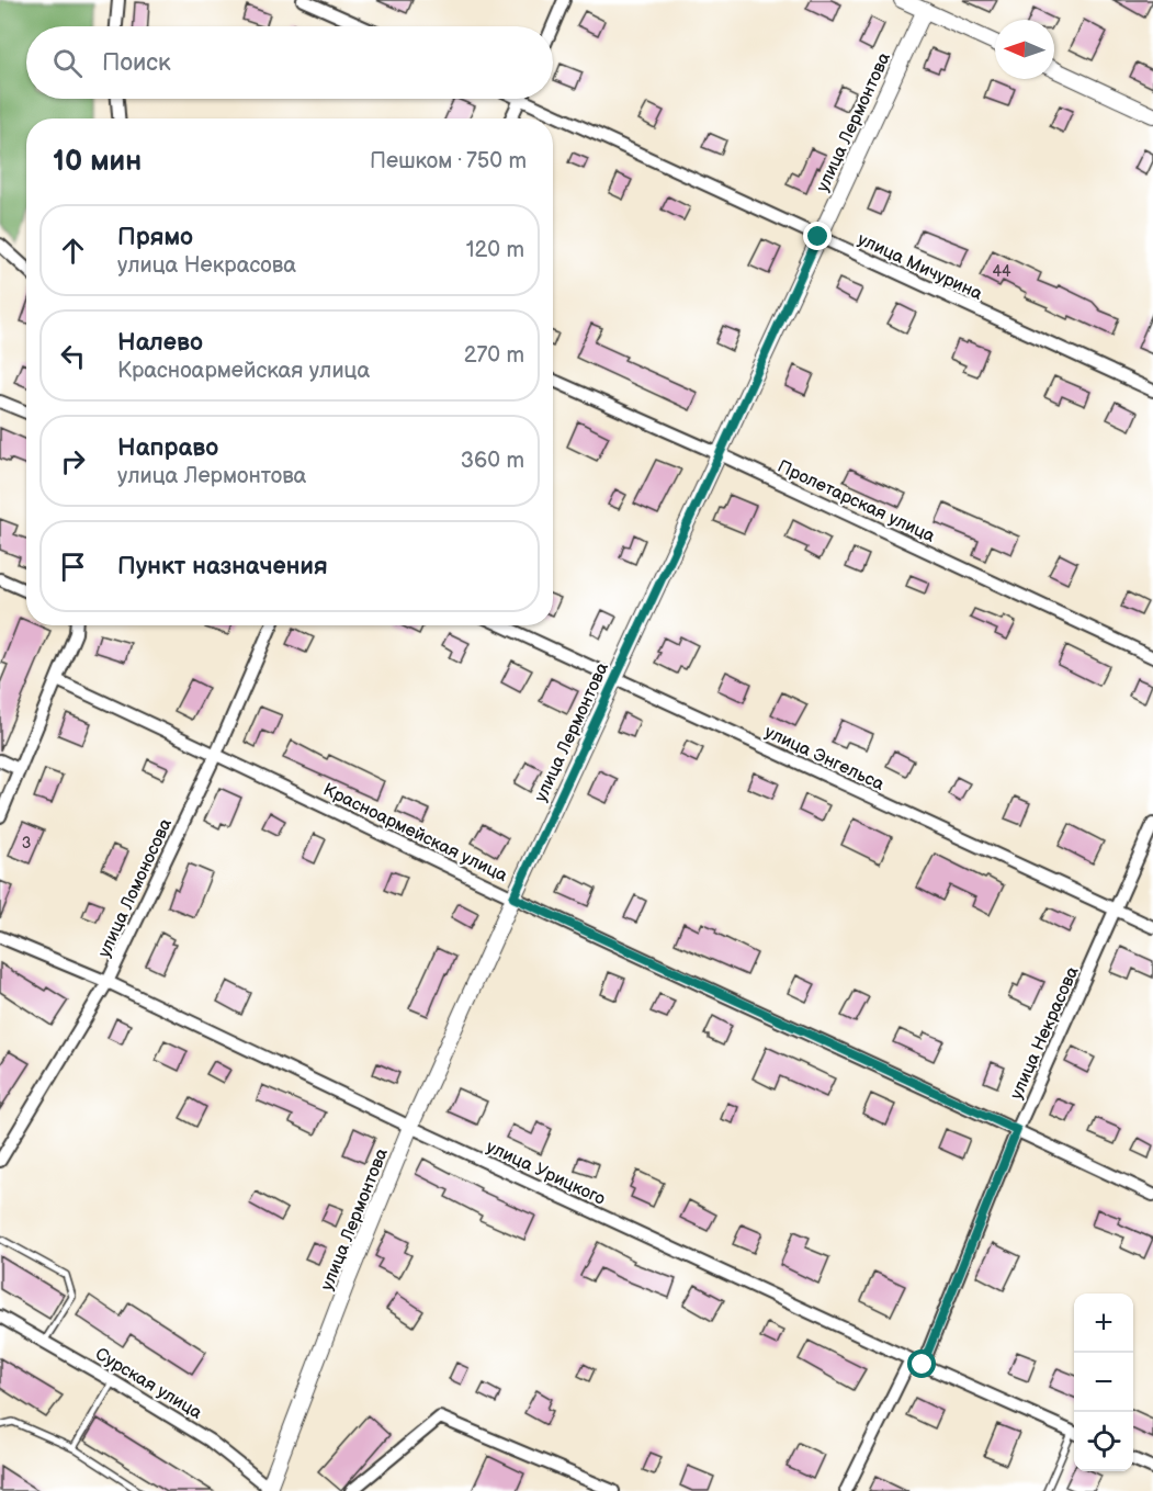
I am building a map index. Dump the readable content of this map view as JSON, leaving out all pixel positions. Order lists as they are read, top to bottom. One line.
{"streets":{"street":["улица Лермонтова","улица Мичурина","Пролетарская улица","улица Энгельса","Красноармейская улица","улица Ломоносова","улица Некрасова","улица Урицкого","Сурская улица"]},"crossings":[["улица Лермонтова","улица Мичурина"],["улица Лермонтова","Пролетарская улица"],["улица Лермонтова","улица Энгельса"],["улица Лермонтова","Красноармейская улица"],["улица Лермонтова","улица Урицкого"],["улица Лермонтова","Сурская улица"],["улица Энгельса","улица Некрасова"],["Красноармейская улица","улица Ломоносова"],["Красноармейская улица","улица Некрасова"],["улица Ломоносова","улица Урицкого"],["улица Некрасова","улица Урицкого"]],"house_numbers":["44","3"],"north":"left","page":{"search":"Поиск","heading":["10 мин","Пешком · 750 m"],"list":[["Прямо","улица Некрасова","120 m"],["Налево","Красноармейская улица","270 m"],["Направо","улица Лермонтова","360 m"],"Пункт назначения"],"map_buttons":["+","−"]}}
